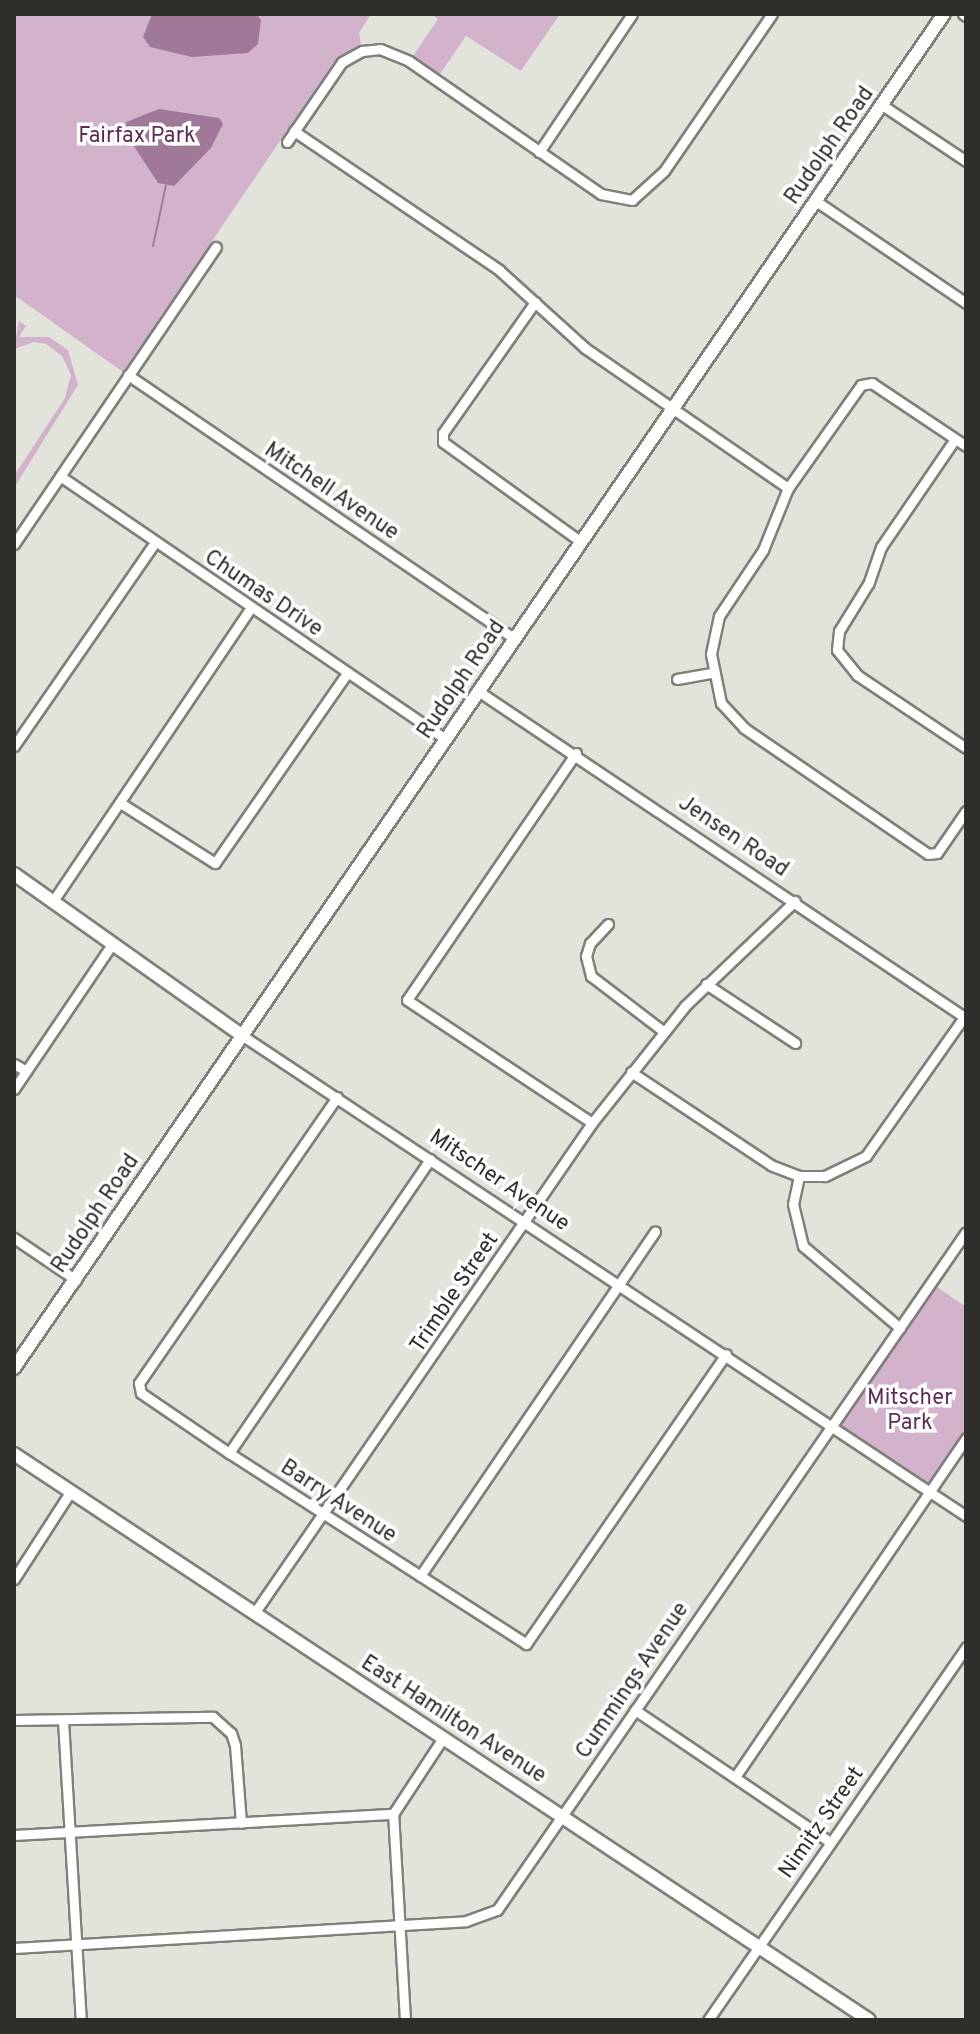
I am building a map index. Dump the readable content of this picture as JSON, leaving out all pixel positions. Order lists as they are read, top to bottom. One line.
{"streets":{"street":["Rudolph Road","Mitchell Avenue","Chumas Drive","Jensen Road","Mitscher Avenue","Trimble Street","Barry Avenue","Cummings Avenue","East Hamilton Avenue","Nimitz Street"]},"crossings":[["Rudolph Road","Mitchell Avenue"],["Rudolph Road","Chumas Drive"],["Rudolph Road","Jensen Road"],["Rudolph Road","Mitscher Avenue"],["Jensen Road","Trimble Street"],["Mitscher Avenue","Trimble Street"],["Mitscher Avenue","Barry Avenue"],["Mitscher Avenue","Cummings Avenue"],["Trimble Street","Barry Avenue"],["Trimble Street","East Hamilton Avenue"],["Cummings Avenue","East Hamilton Avenue"],["East Hamilton Avenue","Nimitz Street"]],"parks":["Fairfax Park","Mitscher Park"]}
